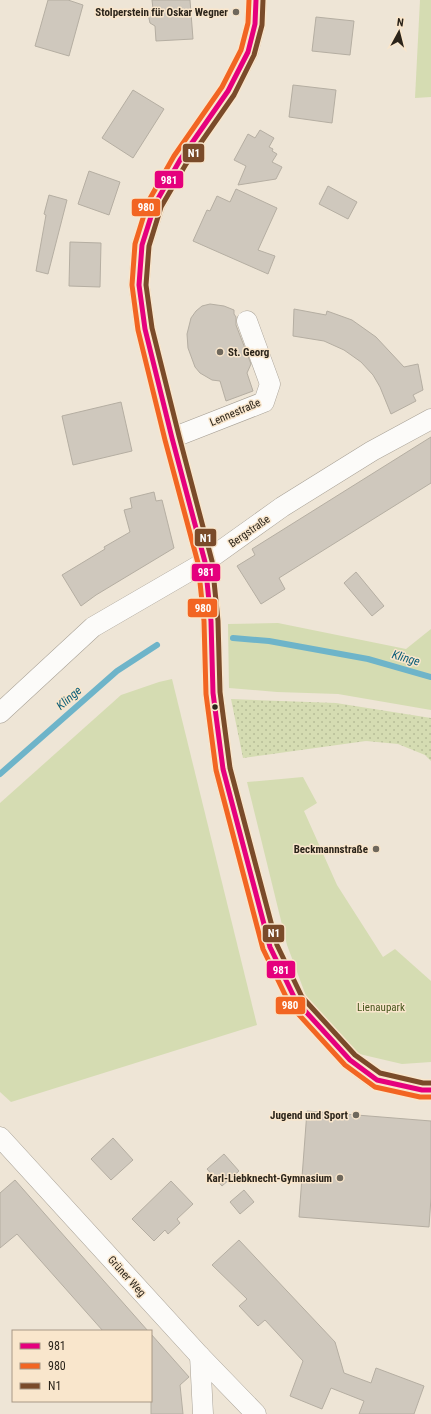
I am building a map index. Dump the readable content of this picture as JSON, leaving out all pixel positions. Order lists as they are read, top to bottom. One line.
{"streets":{"street":["Lennestraße","Bergstraße","Grüner Weg"]},"water":["Klinge"],"parks":["Lienaupark"],"places":["Stolperstein für Oskar Wegner","St. Georg","Beckmannstraße","Jugend und Sport","Karl-Liebknecht-Gymnasium"],"lines":["transit line 981","transit line 980","transit line N1"],"legend":["981","980","N1"],"north":"top"}
